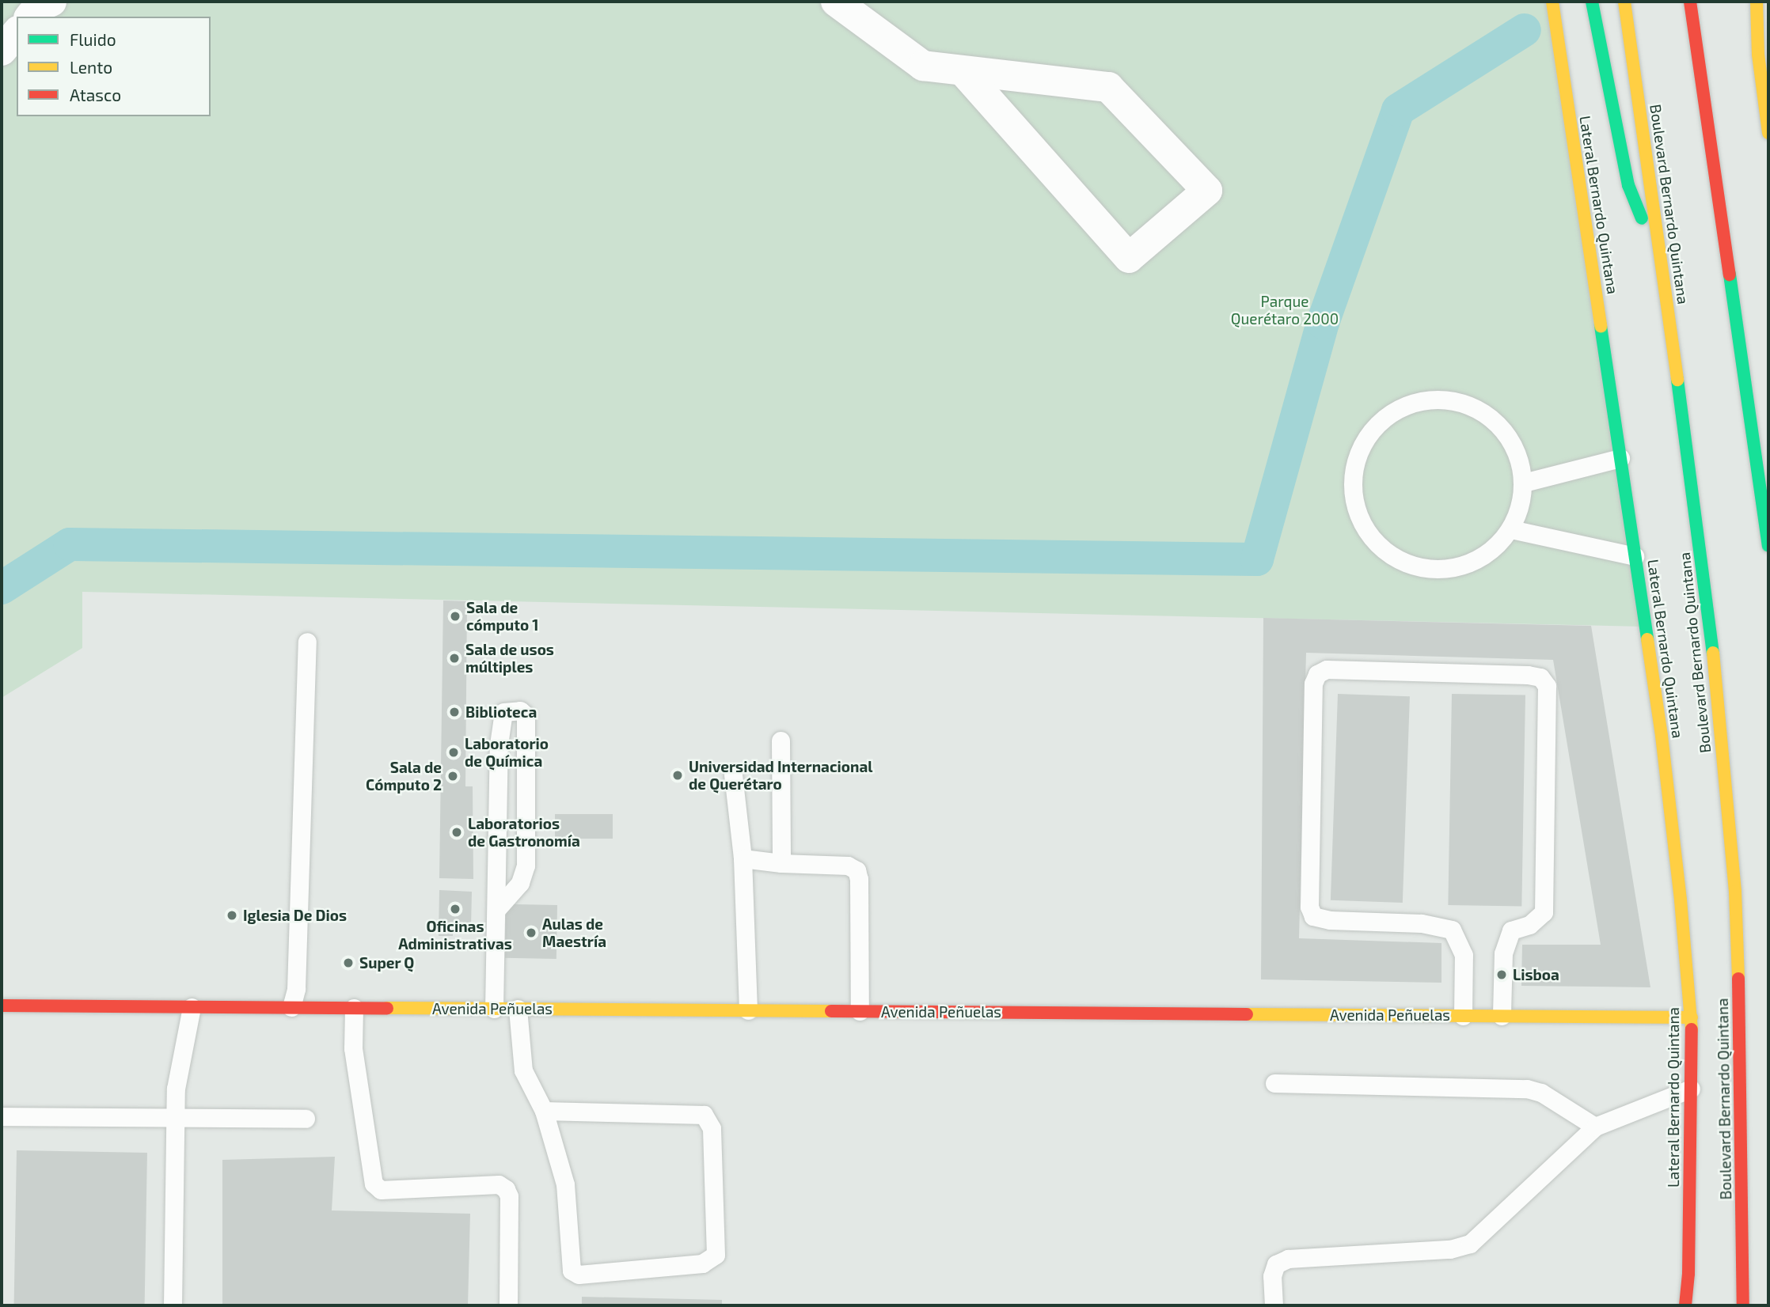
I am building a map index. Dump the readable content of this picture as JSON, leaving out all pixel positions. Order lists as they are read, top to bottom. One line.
{"streets":{"street":["Boulevard Bernardo Quintana","Lateral Bernardo Quintana","Avenida Peñuelas"]},"crossings":[["Lateral Bernardo Quintana","Avenida Peñuelas"]],"parks":["Parque Querétaro 2000"],"places":["Sala de cómputo 1","Sala de usos múltiples","Biblioteca","Laboratorio de Química","Universidad Internacional de Querétaro","Sala de Cómputo 2","Laboratorios de Gastronomía","Oficinas Administrativas","Iglesia De Dios","Aulas de Maestría","Super Q","Lisboa"],"legend":["Fluido","Lento","Atasco"]}
